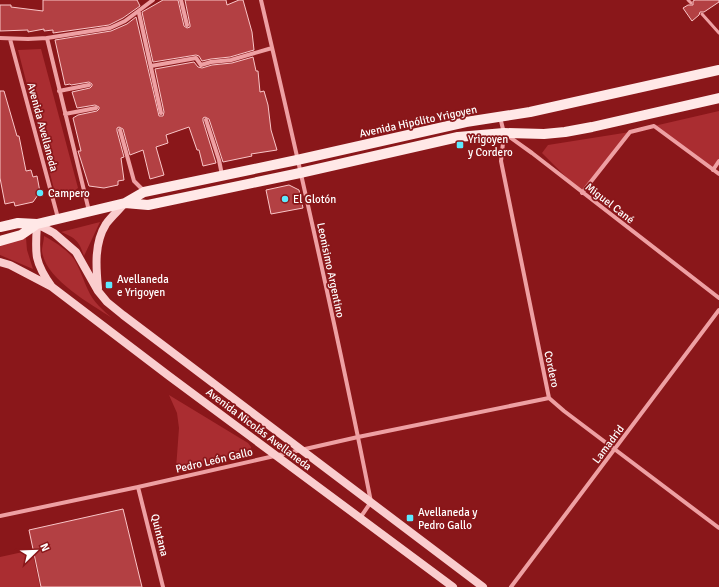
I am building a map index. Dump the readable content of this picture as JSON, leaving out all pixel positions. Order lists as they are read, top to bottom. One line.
{"streets":{"main road":["Avenida Hipólito Yrigoyen","Avenida Nicolás Avellaneda"],"street":["Avenida Avellaneda","Miguel Cané","Leonisimo Argentino","Cordero","Lamadrid","Pedro León Gallo","Quintana"]},"crossings":[["Avenida Hipólito Yrigoyen","Avenida Avellaneda"],["Avenida Hipólito Yrigoyen","Miguel Cané"],["Avenida Hipólito Yrigoyen","Leonisimo Argentino"],["Avenida Hipólito Yrigoyen","Cordero"],["Avenida Hipólito Yrigoyen","Avenida Nicolás Avellaneda"],["Miguel Cané","Cordero"],["Leonisimo Argentino","Avenida Nicolás Avellaneda"],["Leonisimo Argentino","Pedro León Gallo"],["Cordero","Lamadrid"],["Cordero","Pedro León Gallo"],["Avenida Nicolás Avellaneda","Pedro León Gallo"],["Pedro León Gallo","Quintana"]],"places":{"transit":["Yrigoyen y Cordero","Avellaneda e Yrigoyen","Avellaneda y Pedro Gallo"],"other":["Campero","El Glotón"]},"north":"top right"}
